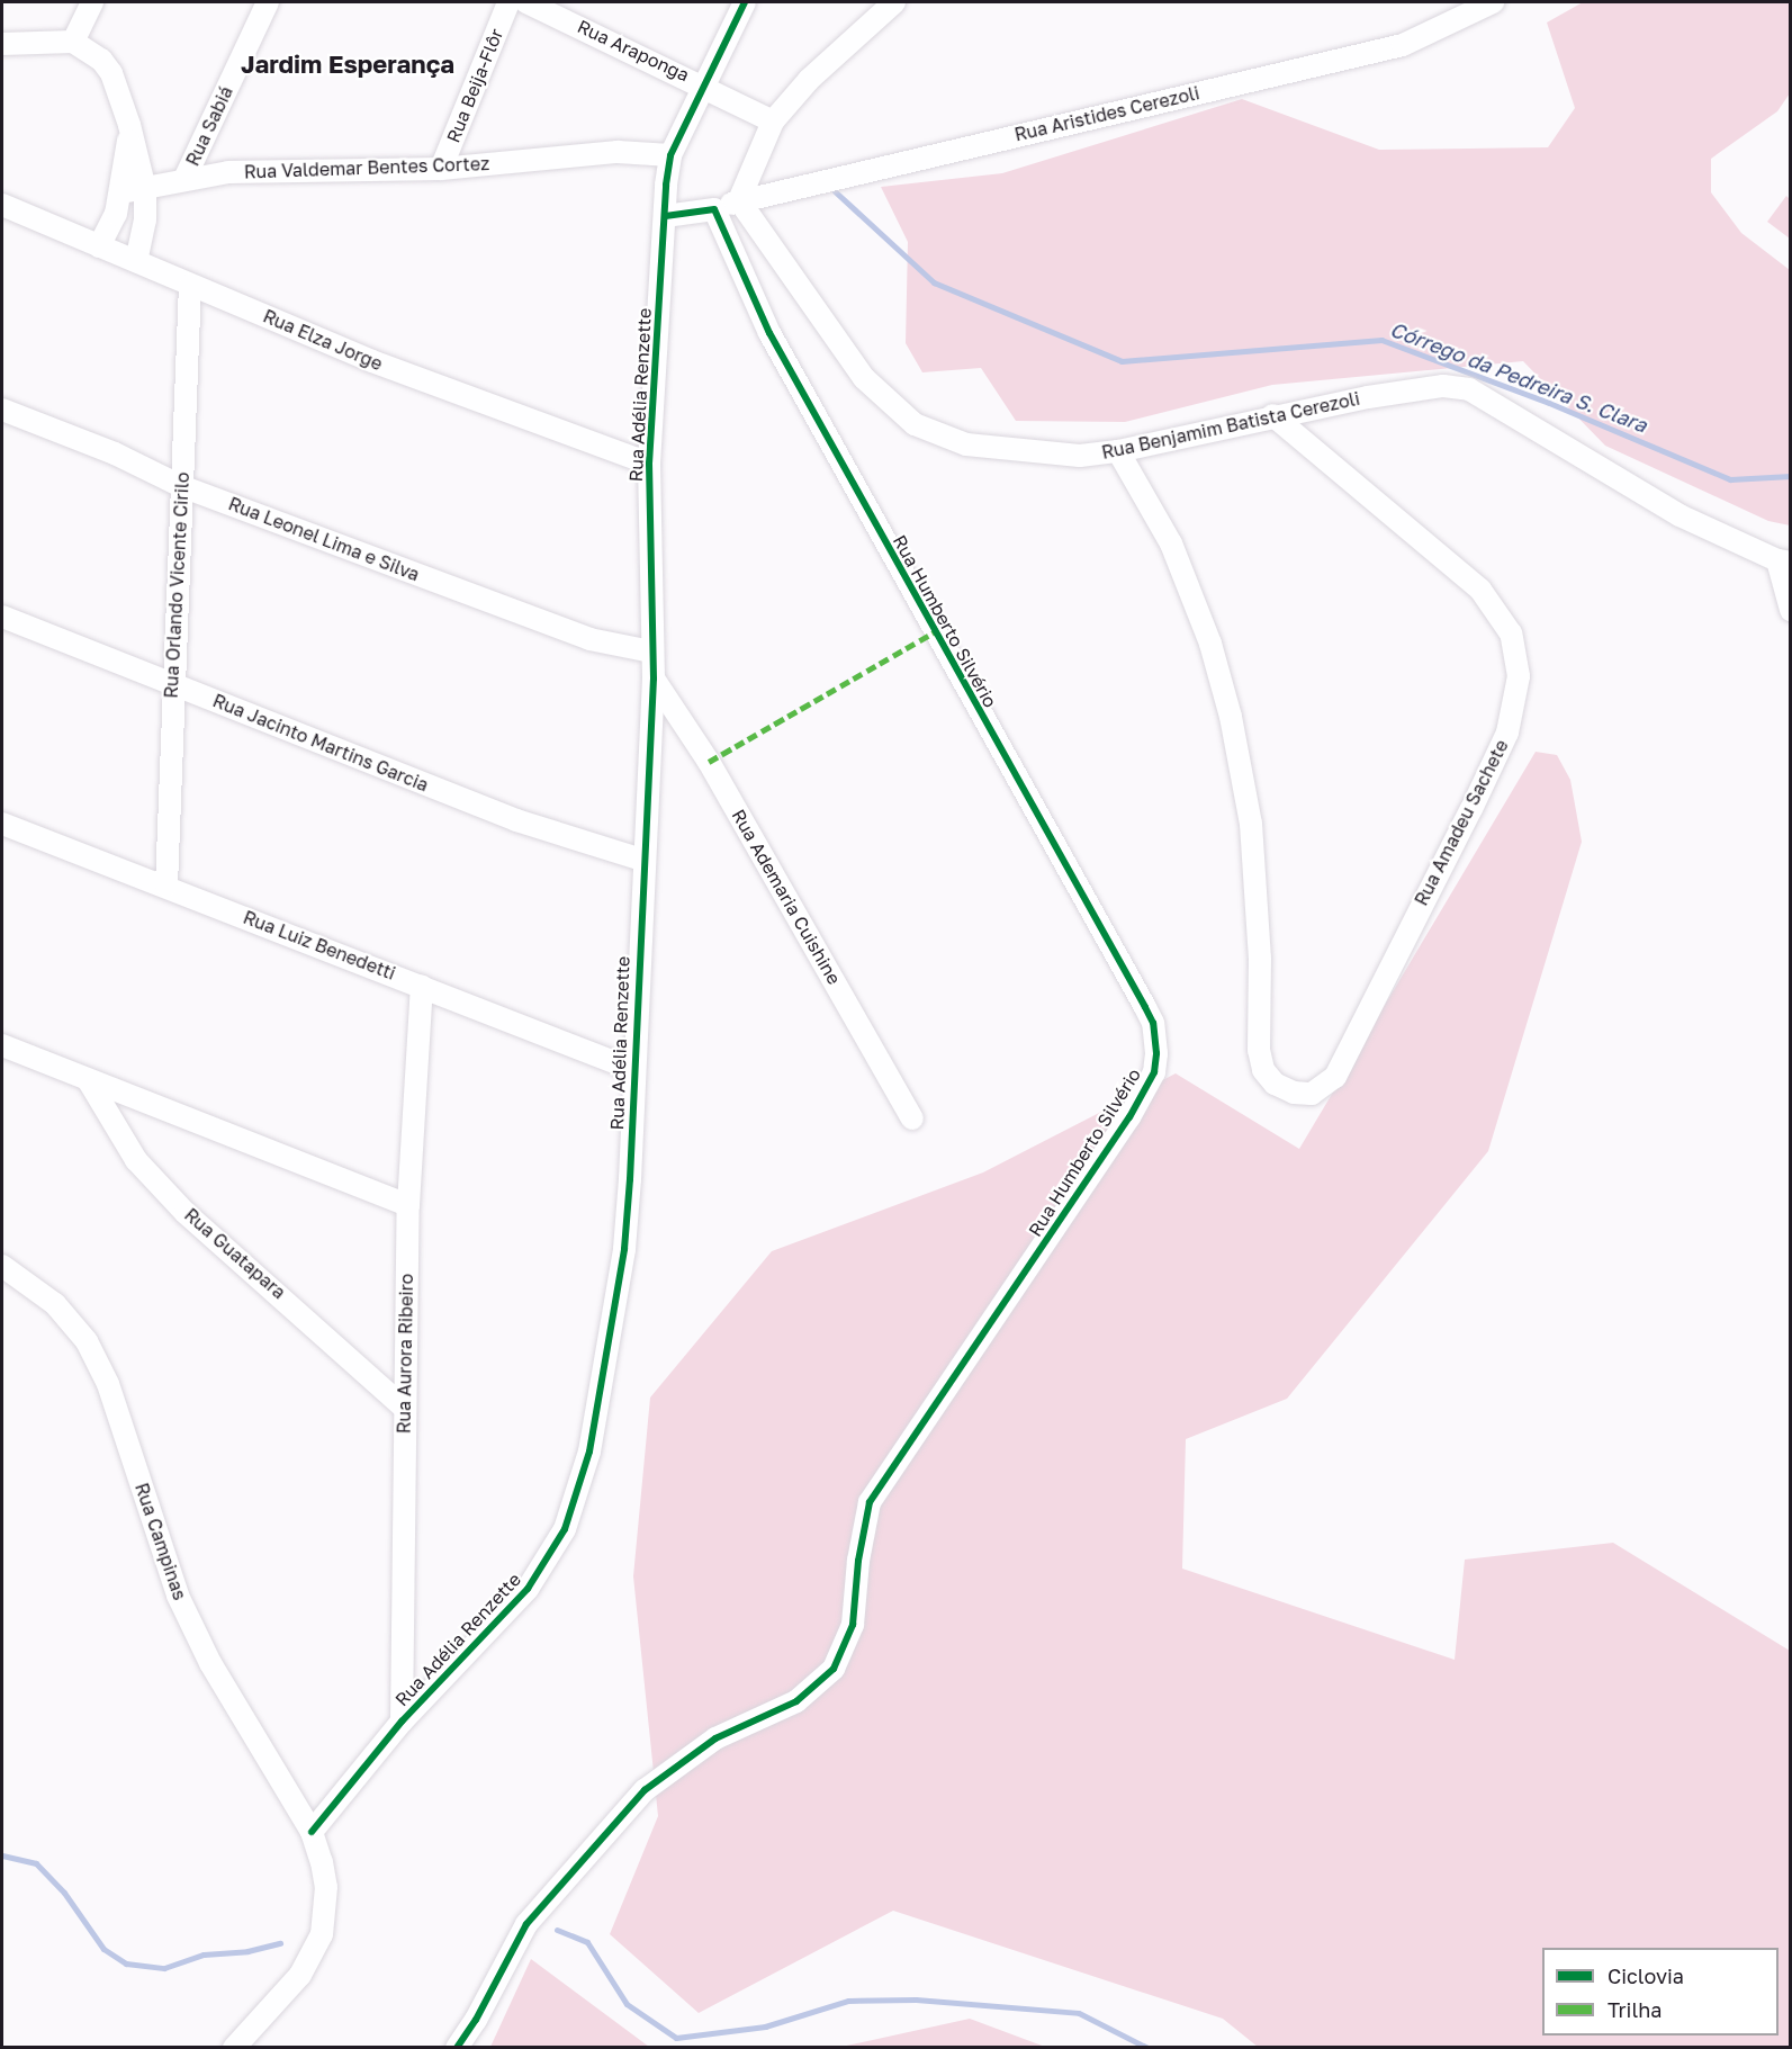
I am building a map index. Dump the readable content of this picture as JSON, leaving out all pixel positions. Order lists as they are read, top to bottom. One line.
{"streets":{"street":["Rua Araponga","Rua Beija-Flôr","Rua Aristides Cerezoli","Rua Sabiá","Rua Valdemar Bentes Cortez","Rua Elza Jorge","Rua Adélia Renzette","Rua Benjamim Batista Cerezoli","Rua Leonel Lima e Silva","Rua Orlando Vicente Cirilo","Rua Humberto Silvério","Rua Jacinto Martins Garcia","Rua Amadeu Sachete","Rua Ademaria Cuishine","Rua Luiz Benedetti","Rua Guatapara","Rua Aurora Ribeiro","Rua Campinas"]},"crossings":[["Rua Araponga","Rua Adélia Renzette"],["Rua Beija-Flôr","Rua Valdemar Bentes Cortez"],["Rua Aristides Cerezoli","Rua Benjamim Batista Cerezoli"],["Rua Aristides Cerezoli","Rua Humberto Silvério"],["Rua Sabiá","Rua Valdemar Bentes Cortez"],["Rua Valdemar Bentes Cortez","Rua Adélia Renzette"],["Rua Elza Jorge","Rua Adélia Renzette"],["Rua Elza Jorge","Rua Orlando Vicente Cirilo"],["Rua Adélia Renzette","Rua Leonel Lima e Silva"],["Rua Adélia Renzette","Rua Jacinto Martins Garcia"],["Rua Adélia Renzette","Rua Ademaria Cuishine"],["Rua Adélia Renzette","Rua Luiz Benedetti"],["Rua Adélia Renzette","Rua Aurora Ribeiro"],["Rua Adélia Renzette","Rua Campinas"],["Rua Benjamim Batista Cerezoli","Rua Amadeu Sachete"],["Rua Leonel Lima e Silva","Rua Orlando Vicente Cirilo"],["Rua Orlando Vicente Cirilo","Rua Jacinto Martins Garcia"],["Rua Orlando Vicente Cirilo","Rua Luiz Benedetti"],["Rua Luiz Benedetti","Rua Aurora Ribeiro"],["Rua Guatapara","Rua Aurora Ribeiro"]],"districts":["Jardim Esperança"],"water":["Córrego da Pedreira S. Clara"],"legend":["Ciclovia","Trilha"]}
